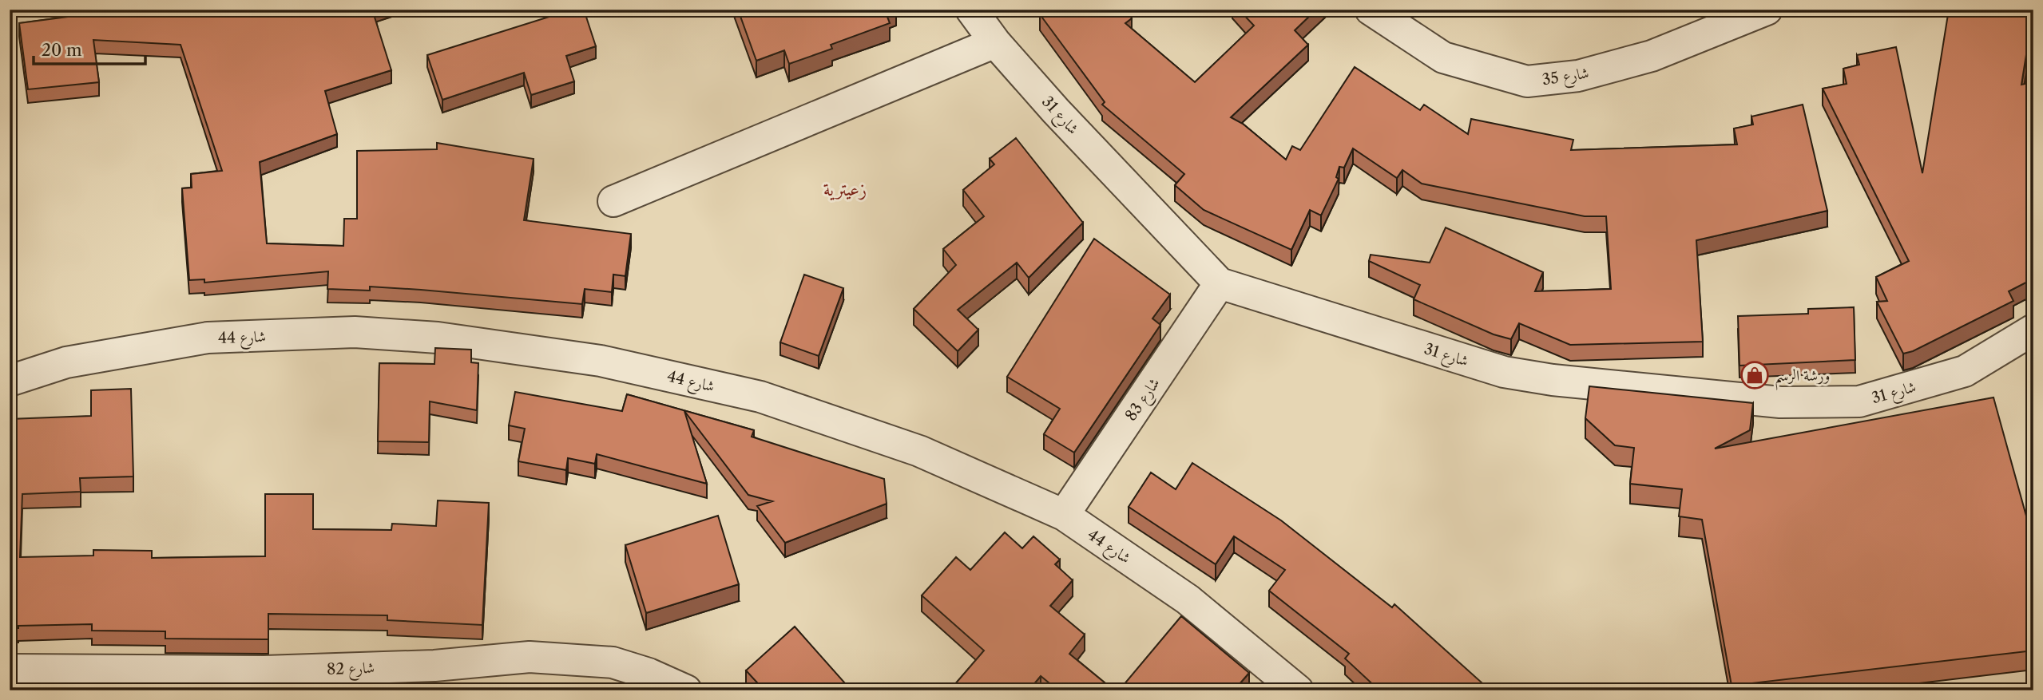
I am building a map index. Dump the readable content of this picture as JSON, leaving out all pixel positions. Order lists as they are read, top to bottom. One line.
{"streets":{"street":["شارع 35","شارع 31","شارع 44","شارع 83","شارع 82"]},"crossings":[["شارع 31","شارع 83"],["شارع 44","شارع 83"]],"districts":["زعيترية"],"places":{"shop":["ورشة الرسم"]},"scale_bar":"20 m"}
